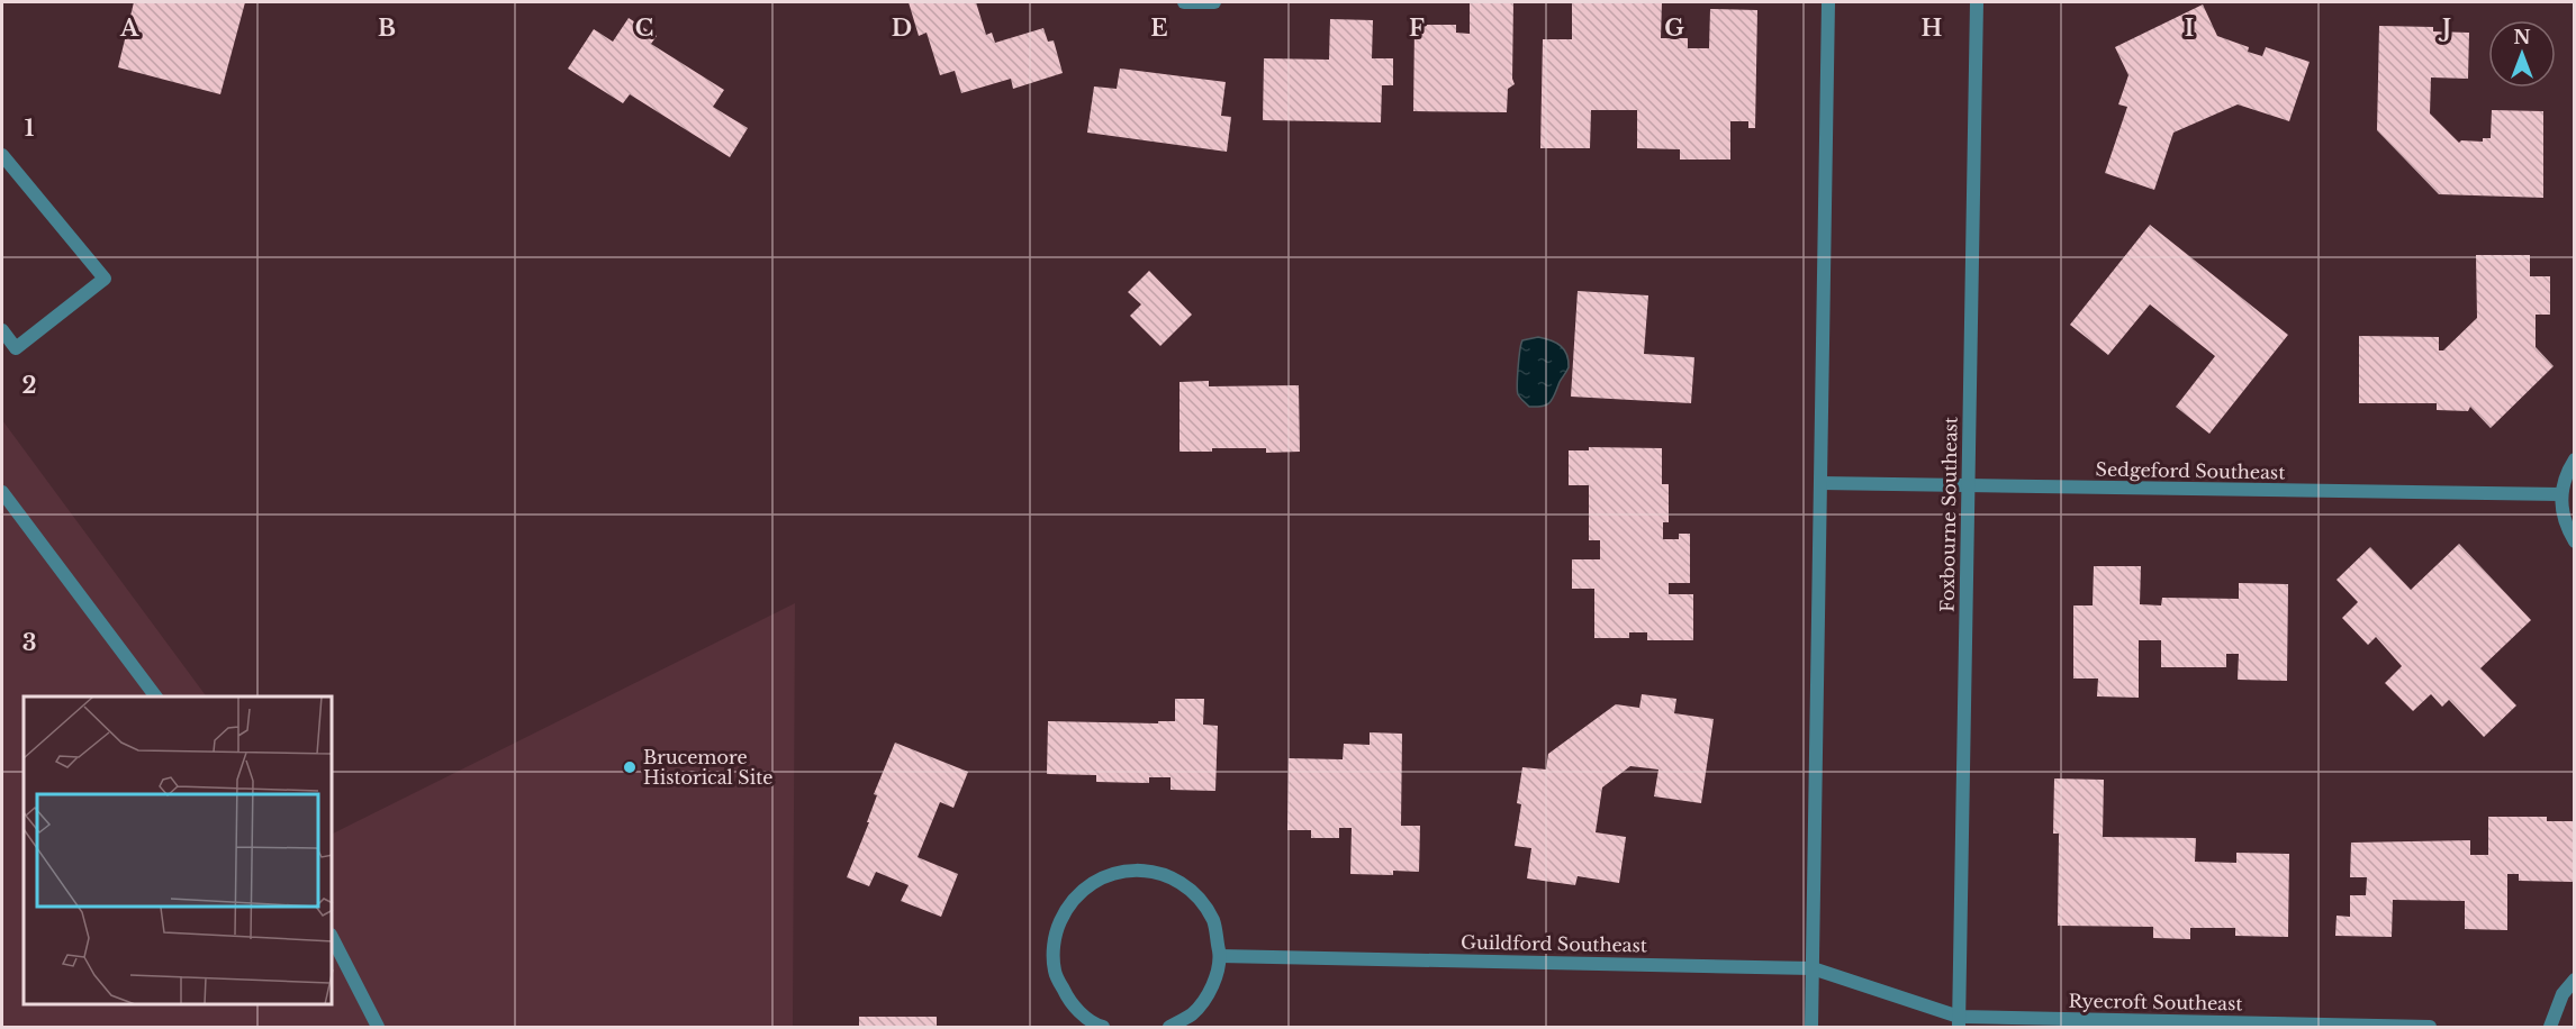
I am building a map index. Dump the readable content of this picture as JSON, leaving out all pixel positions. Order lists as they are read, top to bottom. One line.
{"streets":{"street":["Sedgeford Southeast","Foxbourne Southeast","Guildford Southeast","Ryecroft Southeast"]},"crossings":[["Sedgeford Southeast","Foxbourne Southeast"],["Foxbourne Southeast","Ryecroft Southeast"],["Guildford Southeast","Ryecroft Southeast"]],"places":["Brucemore Historical Site"],"north":"top","grid":{"columns":["A","B","C","D","E","F","G","H","I","J"],"rows":["1","2","3"]}}
